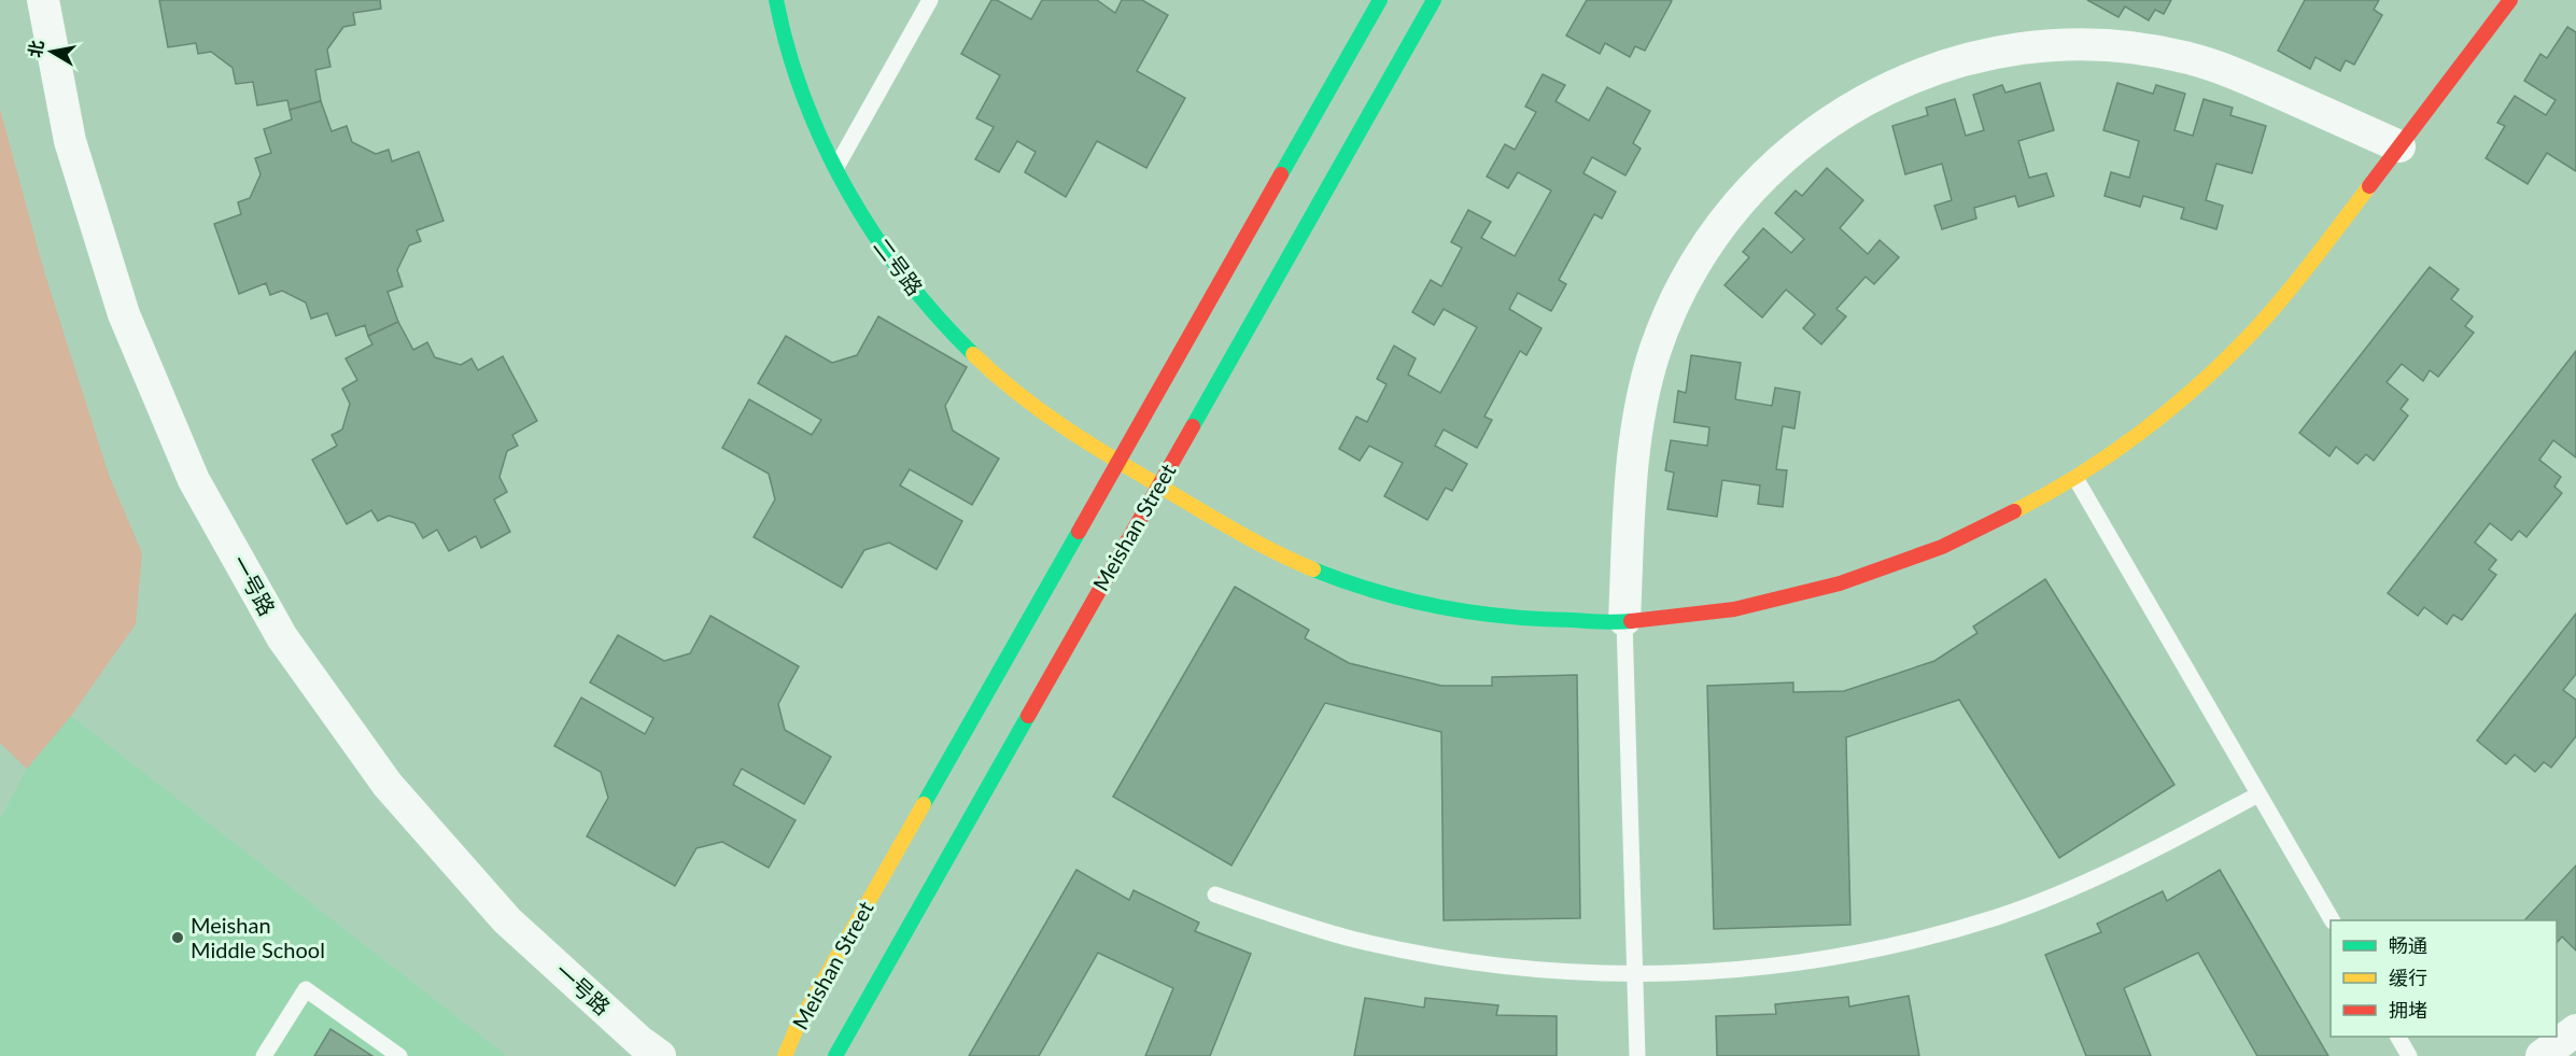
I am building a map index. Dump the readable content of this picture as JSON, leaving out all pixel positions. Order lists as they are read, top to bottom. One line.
{"streets":{"street":["二号路","Meishan Street","一号路"]},"crossings":[["二号路","Meishan Street"]],"places":["Meishan Middle School"],"legend":["畅通","缓行","拥堵"],"north":"left"}
